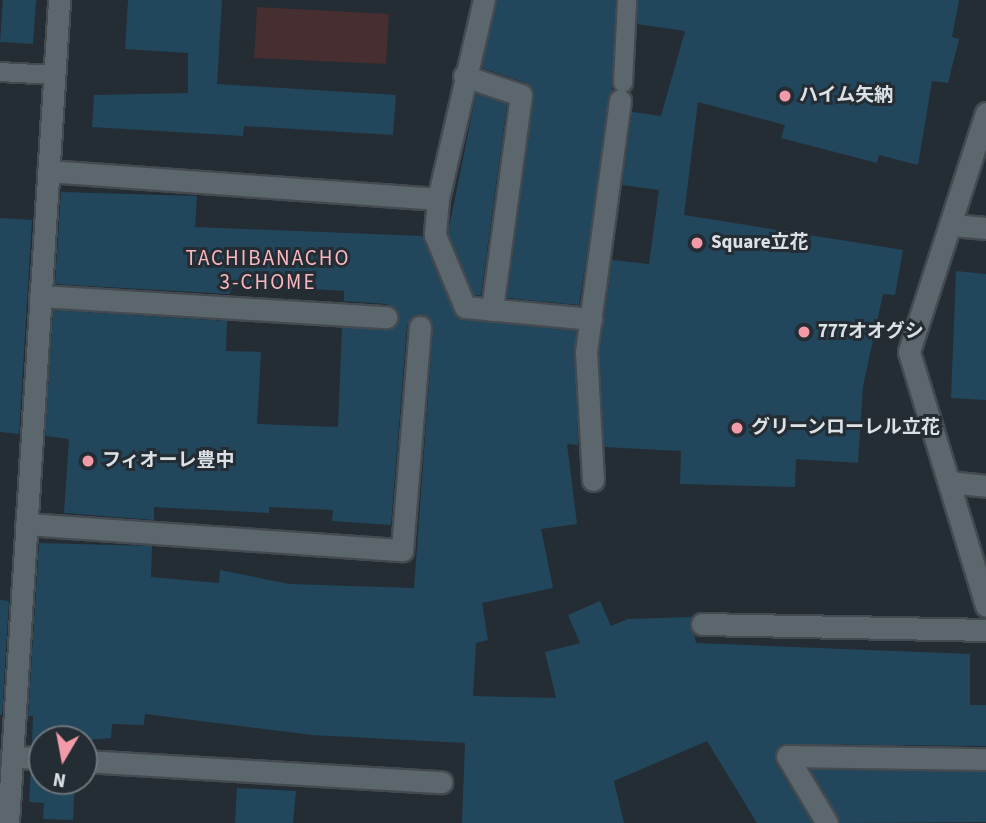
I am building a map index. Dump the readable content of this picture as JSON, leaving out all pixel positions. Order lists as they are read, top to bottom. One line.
{"districts":["TACHIBANACHO 3-CHOME"],"places":["ハイム矢納","Square立花","777オオグシ","グリーンローレル立花","フィオーレ豊中"],"north":"bottom"}
